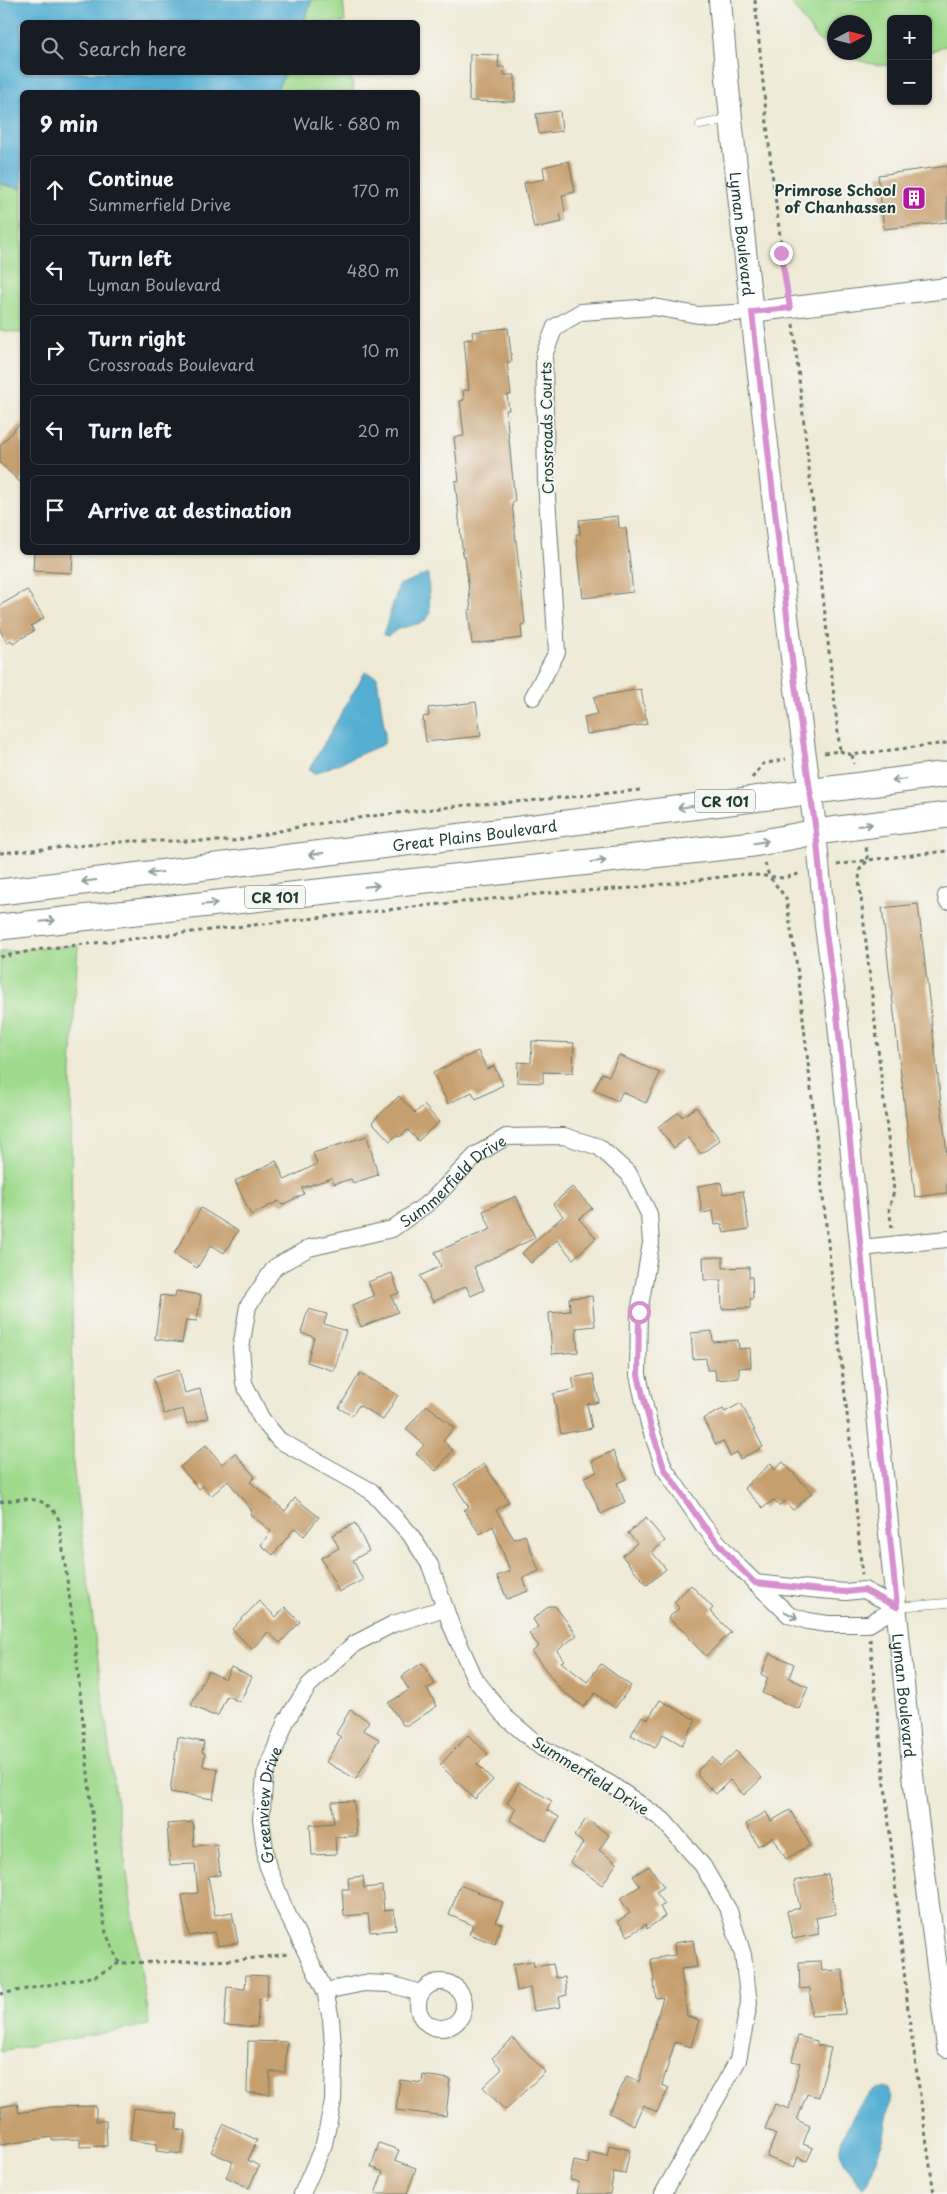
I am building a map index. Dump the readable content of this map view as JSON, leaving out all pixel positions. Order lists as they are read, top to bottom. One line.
{"streets":{"main road":["Lyman Boulevard","CR 101","Great Plains Boulevard"],"street":["Crossroads Courts","Summerfield Drive","Greenview Drive"]},"crossings":[["Lyman Boulevard","Crossroads Courts"],["Lyman Boulevard","CR 101"],["Lyman Boulevard","Great Plains Boulevard"],["Summerfield Drive","Greenview Drive"]],"places":{"building":["Primrose School of Chanhassen"]},"north":"right","page":{"map_buttons":["+","−"],"search":"Search here","heading":["9 min","Walk · 680 m"],"list":[["Continue","Summerfield Drive","170 m"],["Turn left","Lyman Boulevard","480 m"],["Turn right","Crossroads Boulevard","10 m"],["Turn left","20 m"],"Arrive at destination"]}}
